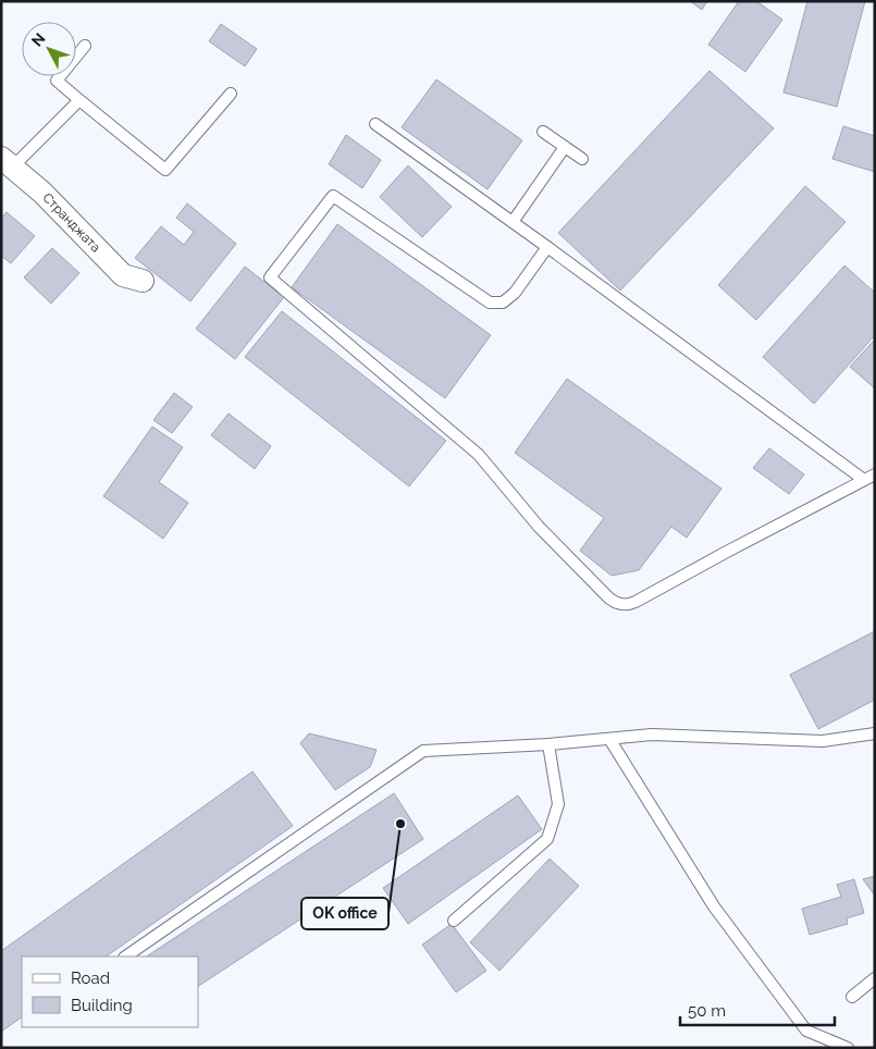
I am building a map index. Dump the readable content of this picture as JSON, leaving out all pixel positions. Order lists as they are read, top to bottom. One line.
{"streets":{"street":["Странджата"]},"places":["OK office"],"legend":["Road","Building"],"scale_bar":"50 m","north":"top left"}
